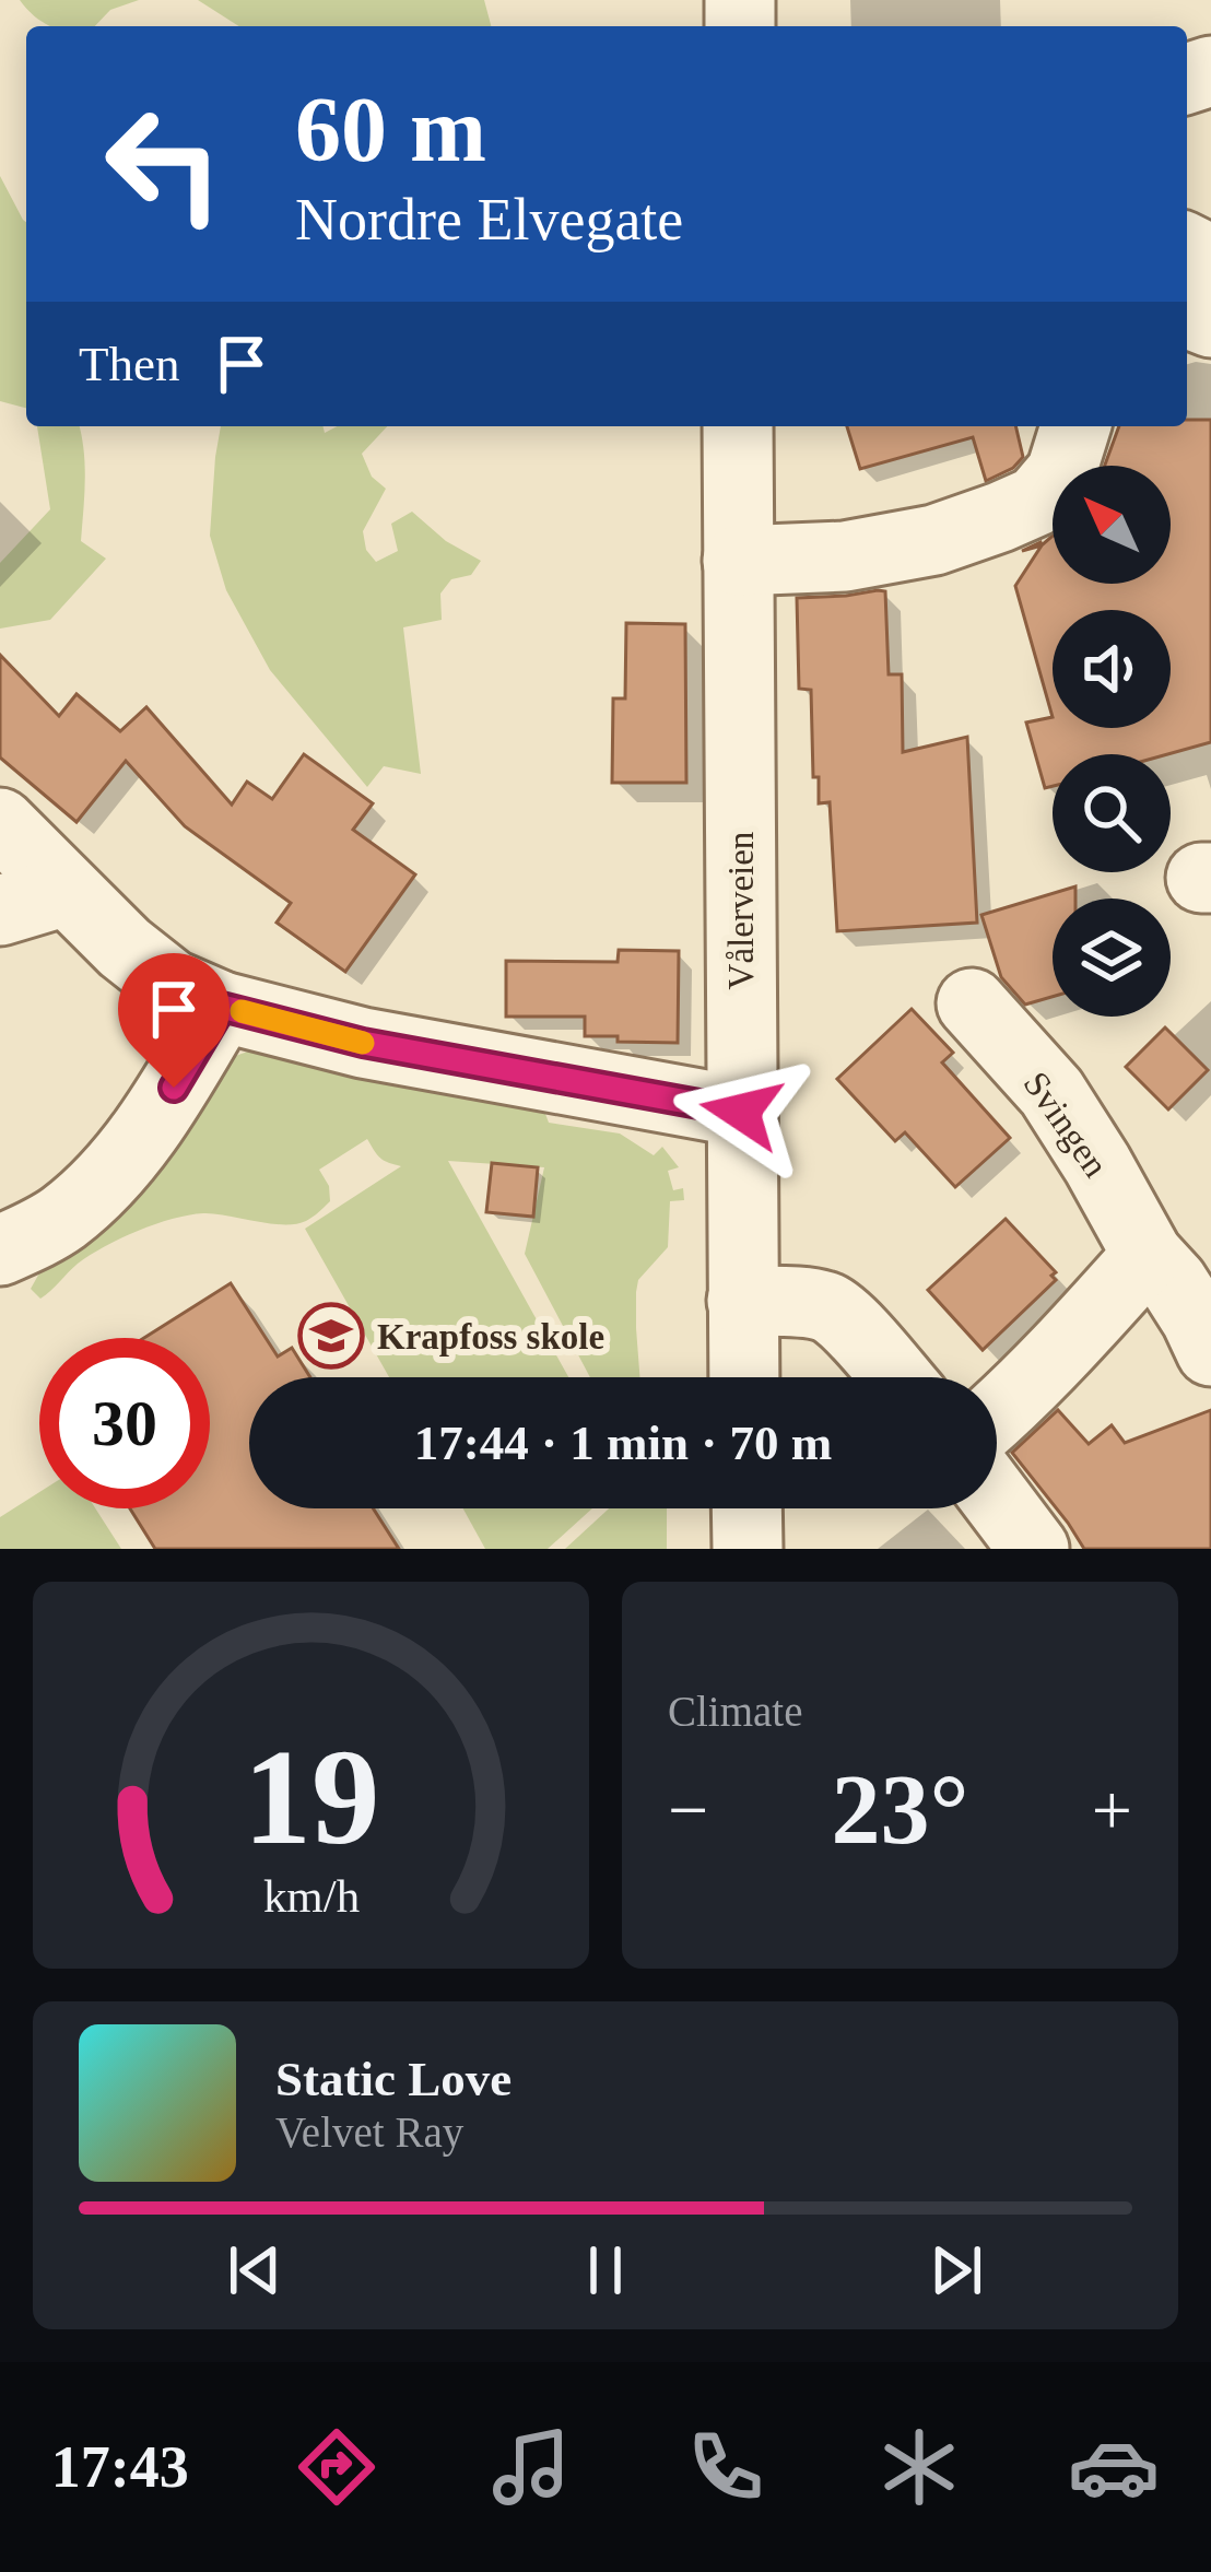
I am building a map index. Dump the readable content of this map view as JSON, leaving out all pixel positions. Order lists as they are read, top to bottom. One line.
{"streets":{"street":["Vålerveien","Svingen"]},"places":{"school or university":["Krapfoss skole"]},"north":"top left","page":{"turn":["60 m","Nordre Elvegate"],"then":"Then","limit":"30","trip":"17:44 · 1 min · 70 m","tile":"Climate","heat":["−","23°","+"],"song":["Static Love","Velvet Ray"],"tabs":"17:43","gauge":["19","km/h"]}}
